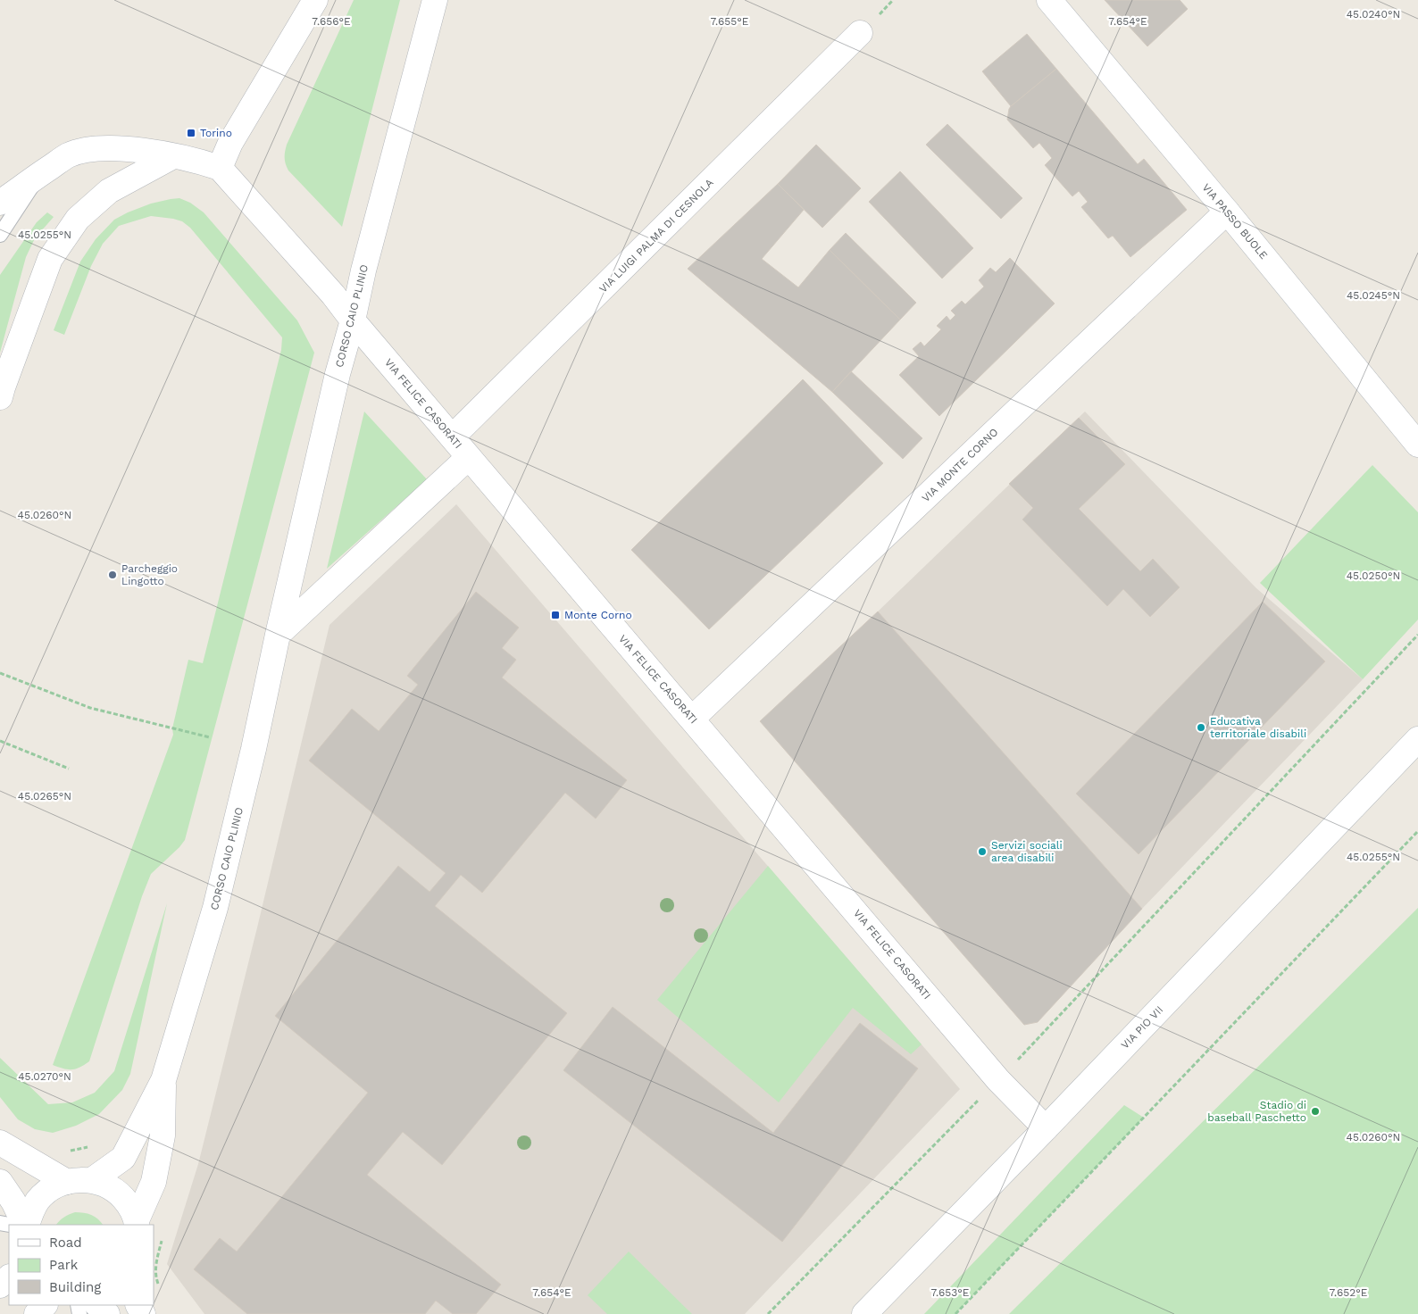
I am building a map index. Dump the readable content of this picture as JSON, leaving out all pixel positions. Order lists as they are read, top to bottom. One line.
{"streets":{"street":["VIA PASSO BUOLE","VIA LUIGI PALMA DI CESNOLA","CORSO CAIO PLINIO","VIA FELICE CASORATI","VIA MONTE CORNO","VIA PIO VII"]},"crossings":[["VIA PASSO BUOLE","VIA MONTE CORNO"],["VIA LUIGI PALMA DI CESNOLA","VIA FELICE CASORATI"],["CORSO CAIO PLINIO","VIA FELICE CASORATI"],["VIA FELICE CASORATI","VIA MONTE CORNO"],["VIA FELICE CASORATI","VIA PIO VII"]],"places":{"transit":["Torino","Monte Corno"],"other":["Parcheggio Lingotto","Educativa territoriale disabili","Servizi sociali area disabili","Stadio di baseball Paschetto"]},"legend":["Road","Park","Building"],"coordinates":["45.0240°N","7.656°E","7.655°E","7.654°E","45.0255°N","45.0245°N","45.0260°N","45.0250°N","45.0265°N","45.0270°N","7.653°E","7.652°E"]}
